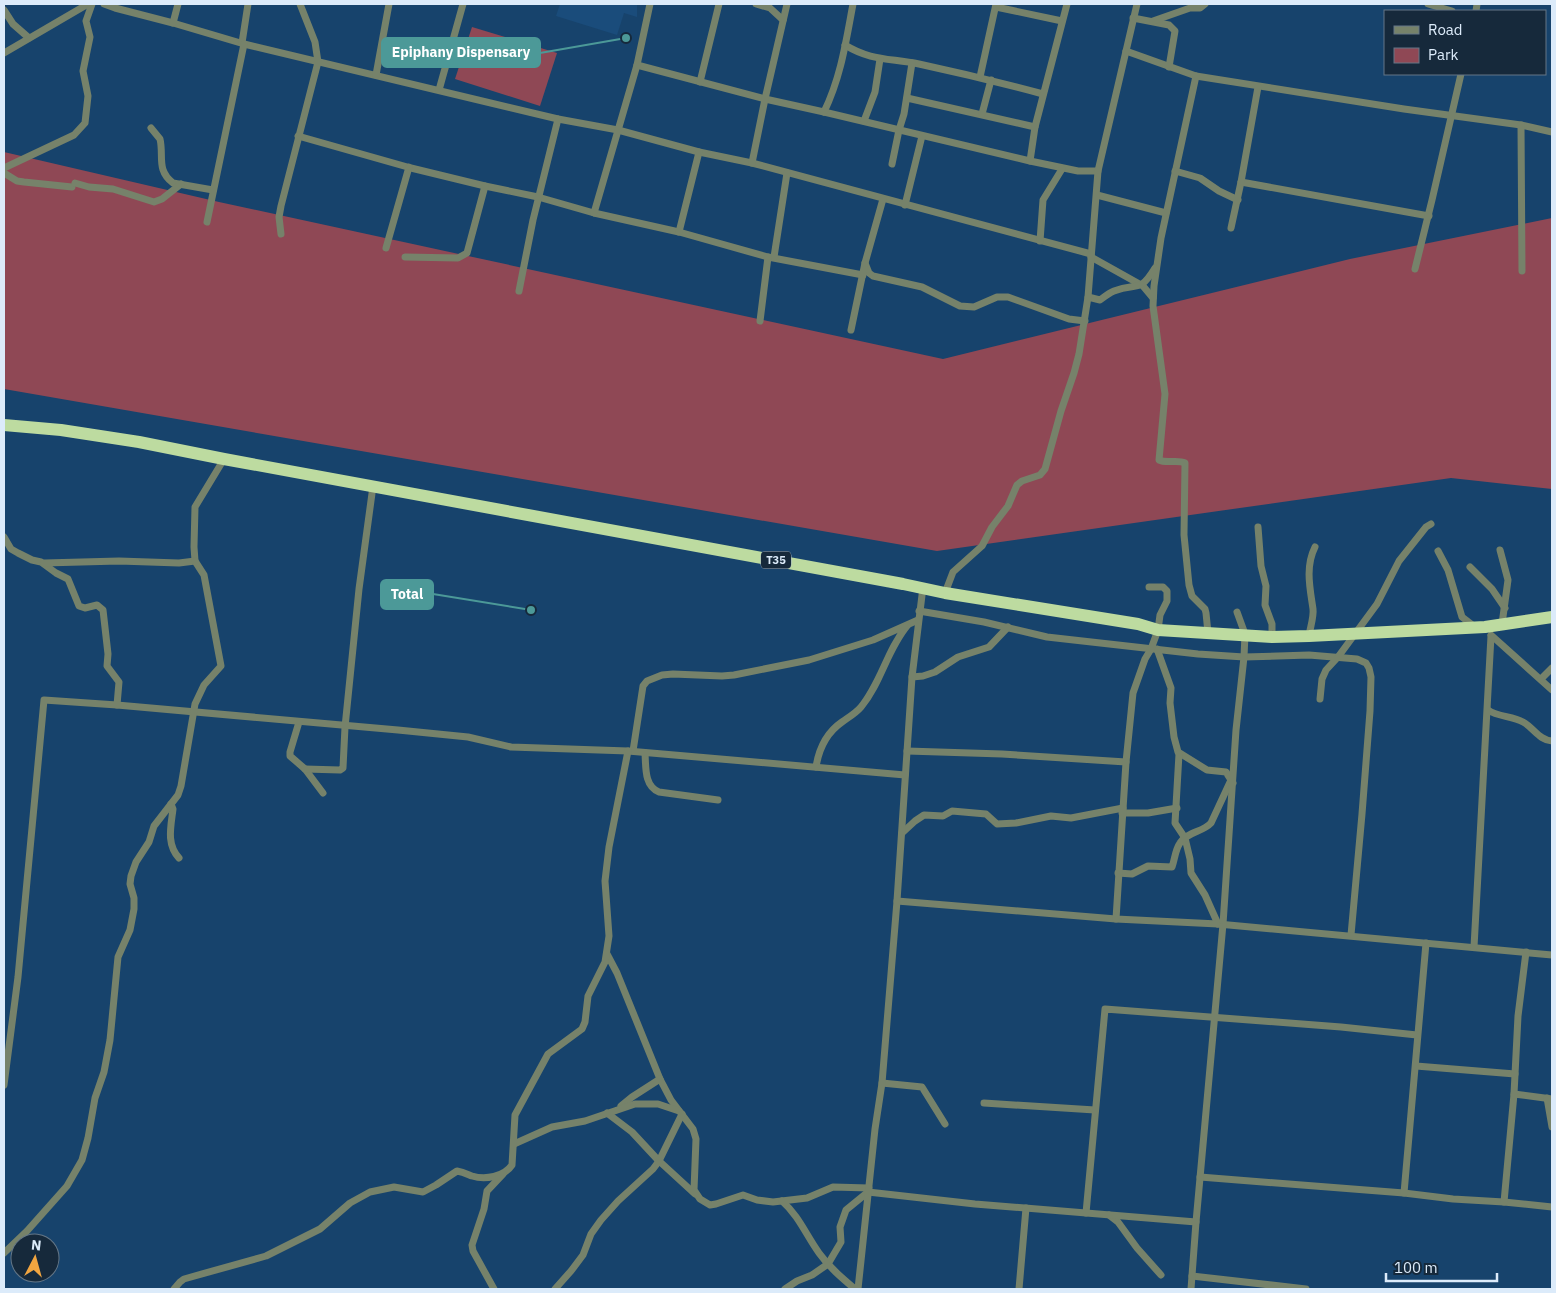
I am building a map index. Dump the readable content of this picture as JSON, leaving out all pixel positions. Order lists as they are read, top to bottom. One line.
{"streets":{"highway":["T35"]},"places":["Epiphany Dispensary","Total"],"legend":["Road","Park"],"scale_bar":"100 m","north":"top"}
